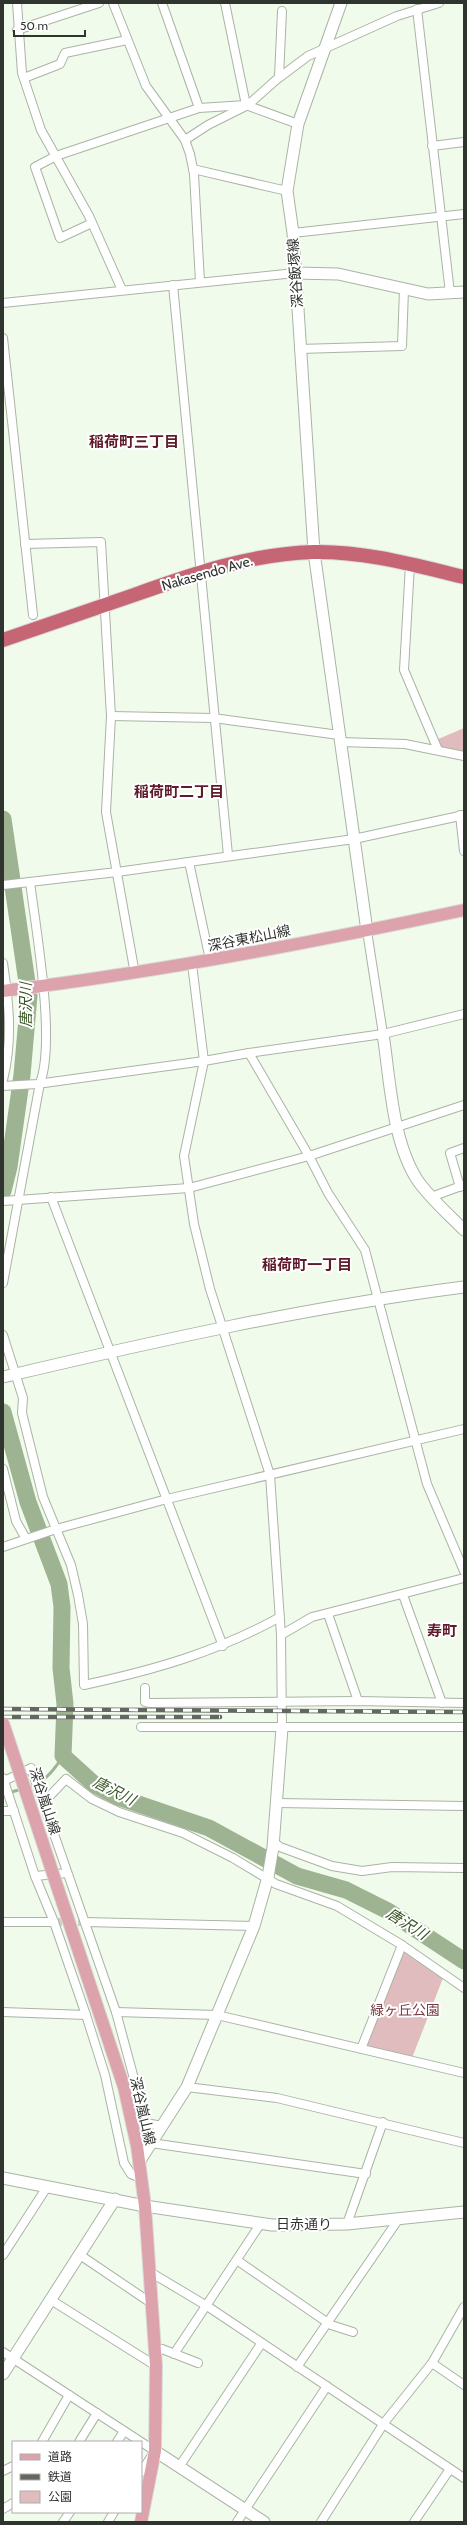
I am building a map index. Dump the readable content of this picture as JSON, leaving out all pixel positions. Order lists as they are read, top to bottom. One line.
{"streets":{"highway":["Nakasendo Ave."],"main road":["深谷東松山線","深谷嵐山線"],"street":["深谷飯塚線","日赤通り"]},"crossings":[["深谷飯塚線","Nakasendo Ave."],["深谷飯塚線","深谷東松山線"],["深谷嵐山線","日赤通り"]],"districts":["稲荷町三丁目","稲荷町二丁目","稲荷町一丁目","寿町"],"water":["唐沢川"],"parks":["緑ヶ丘公園"],"legend":["道路","鉄道","公園"],"scale_bar":"50 m"}
